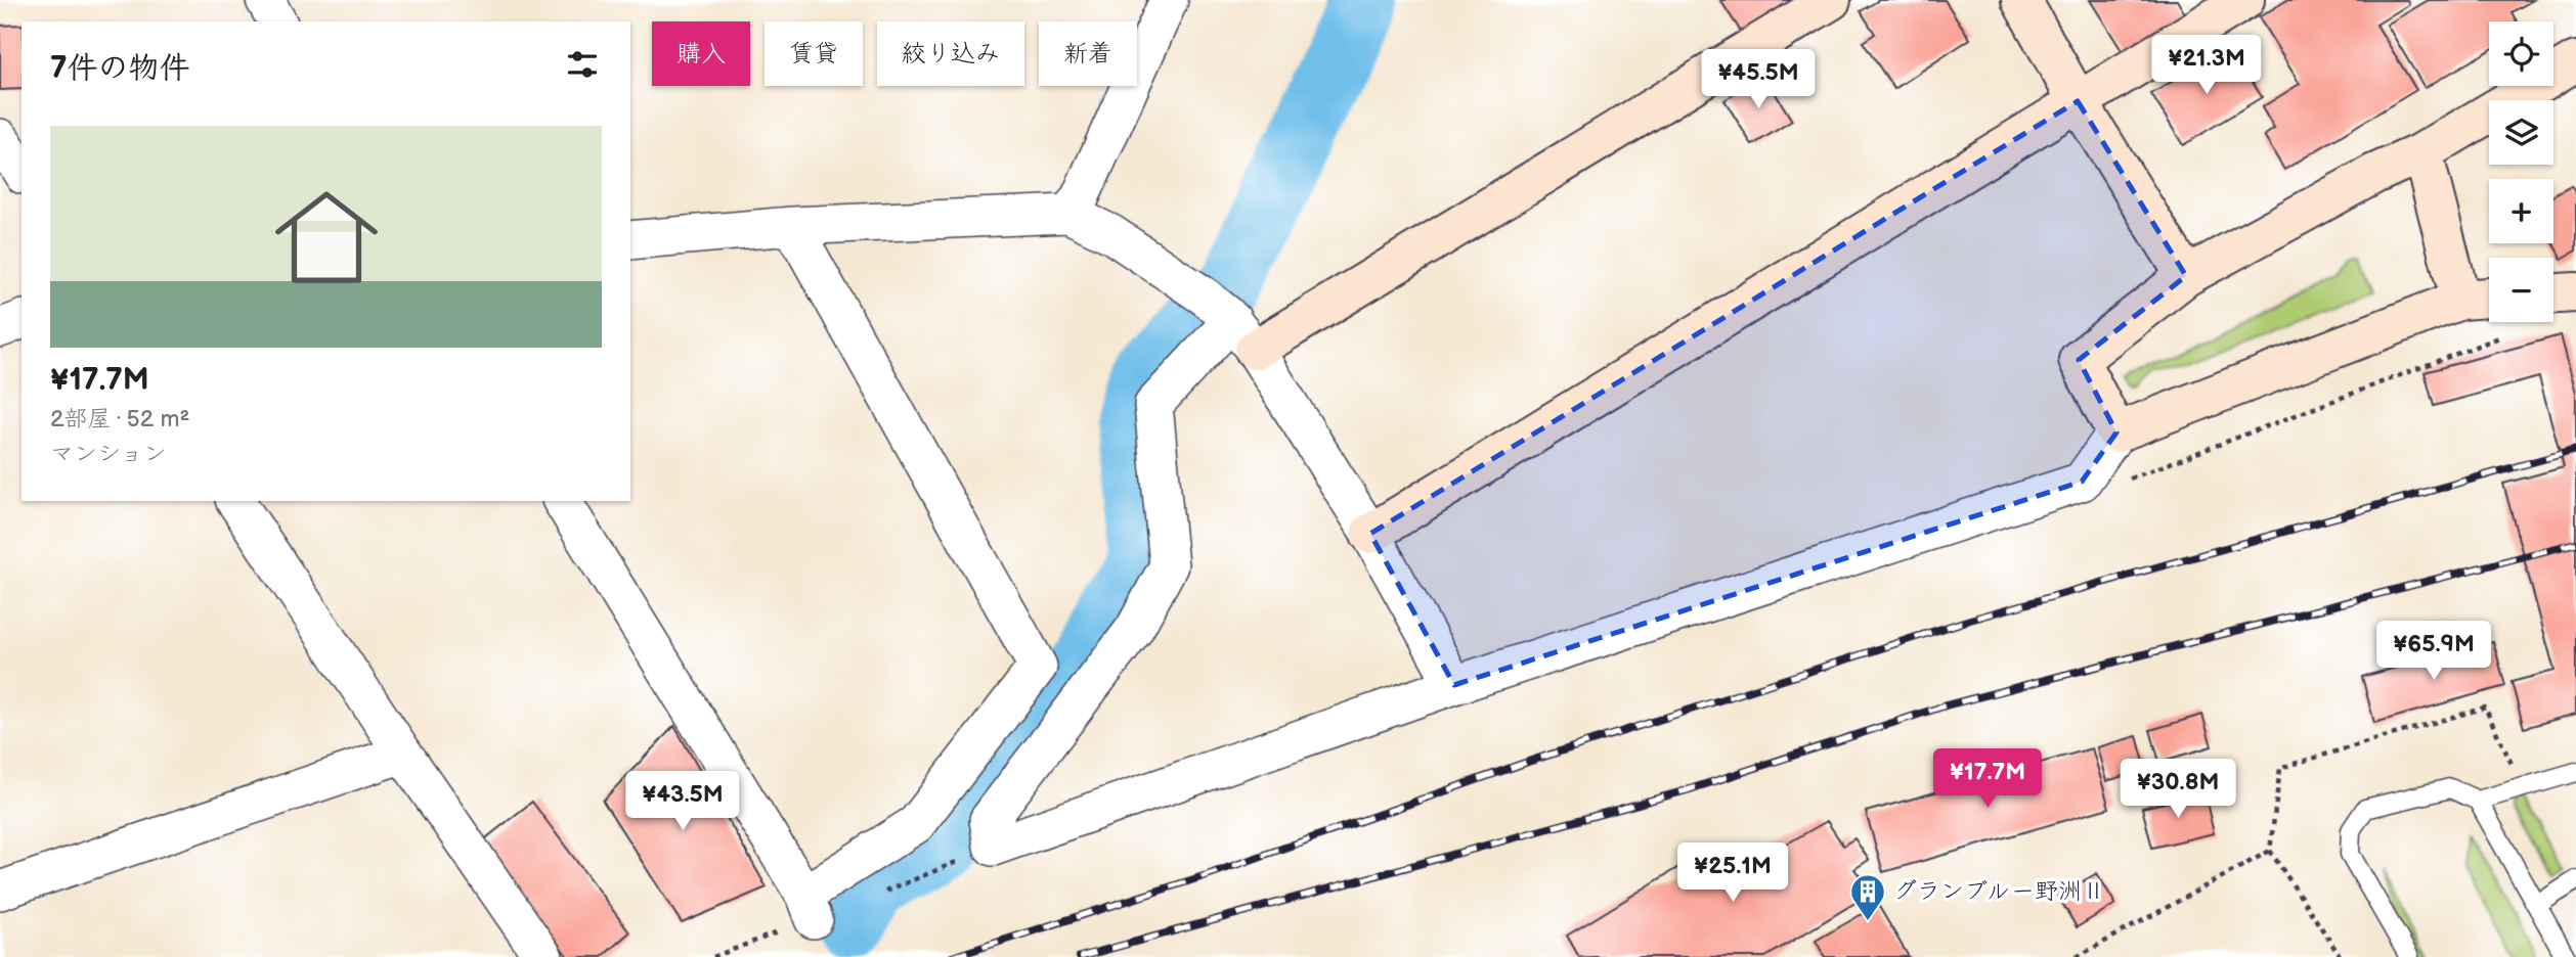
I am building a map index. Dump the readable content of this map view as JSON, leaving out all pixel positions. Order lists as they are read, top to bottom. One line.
{"places":{"building":["グランブルー野洲Ⅱ"]},"page":{"map_buttons":["+","−"],"chip":["購入","賃貸","絞り込み","新着"],"heading":"7件の物件","price":["¥21.3M","¥45.5M","¥65.9M","¥17.7M","¥30.8M","¥43.5M","¥25.1M"],"list":[{"name":"¥17.7M","note":"2部屋 · 52 m² · マンション"}]}}
